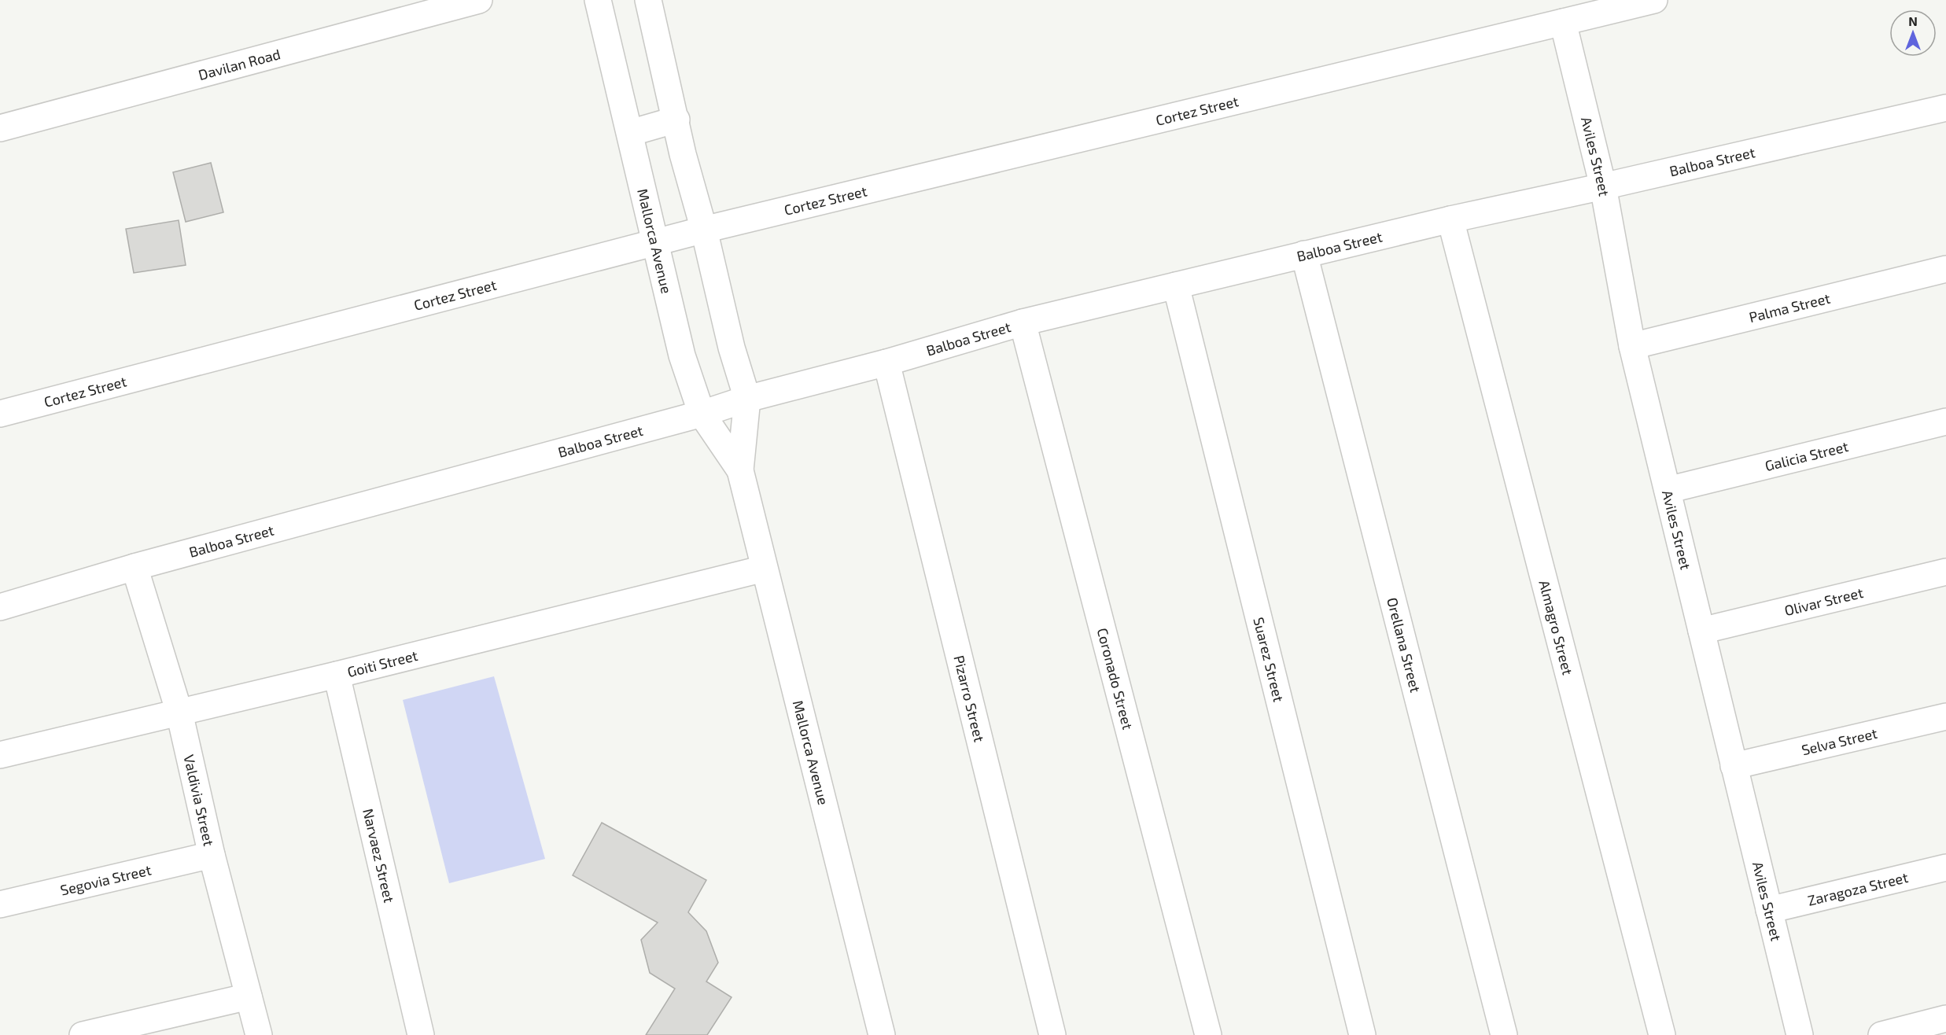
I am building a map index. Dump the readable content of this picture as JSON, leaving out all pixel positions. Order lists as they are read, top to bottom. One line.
{"streets":{"street":["Davilan Road","Cortez Street","Aviles Street","Balboa Street","Mallorca Avenue","Palma Street","Galicia Street","Olivar Street","Almagro Street","Orellana Street","Suarez Street","Goiti Street","Coronado Street","Pizarro Street","Selva Street","Valdivia Street","Narvaez Street","Segovia Street","Zaragoza Street"]},"crossings":[["Cortez Street","Aviles Street"],["Cortez Street","Mallorca Avenue"],["Aviles Street","Balboa Street"],["Aviles Street","Palma Street"],["Aviles Street","Galicia Street"],["Aviles Street","Olivar Street"],["Aviles Street","Selva Street"],["Aviles Street","Zaragoza Street"],["Balboa Street","Mallorca Avenue"],["Balboa Street","Almagro Street"],["Balboa Street","Orellana Street"],["Balboa Street","Suarez Street"],["Balboa Street","Coronado Street"],["Balboa Street","Pizarro Street"],["Balboa Street","Valdivia Street"],["Mallorca Avenue","Goiti Street"],["Goiti Street","Valdivia Street"],["Goiti Street","Narvaez Street"],["Valdivia Street","Segovia Street"]],"north":"top"}
